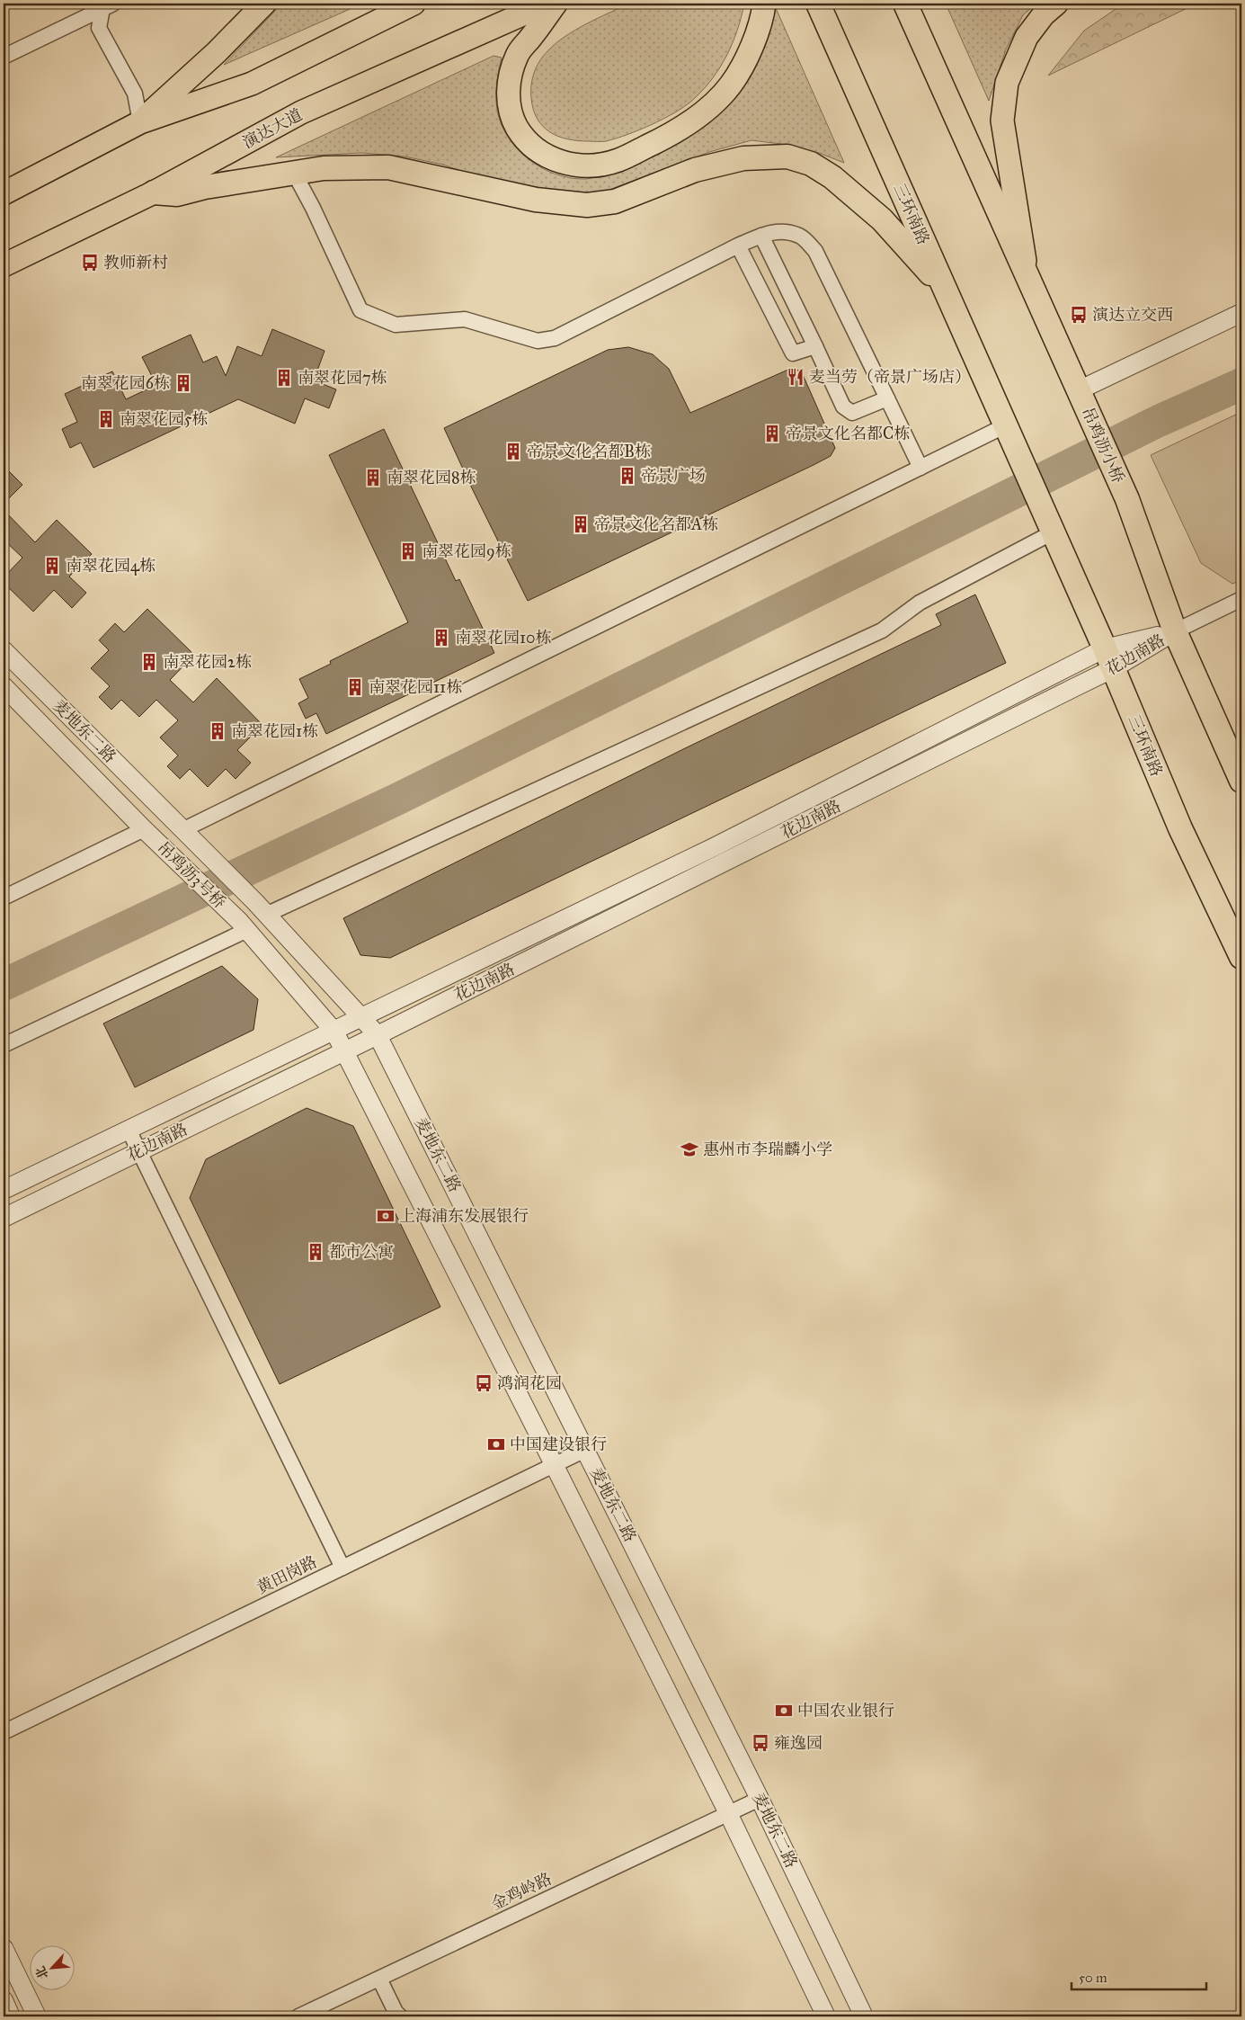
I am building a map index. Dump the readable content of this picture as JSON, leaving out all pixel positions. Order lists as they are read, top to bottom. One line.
{"streets":{"highway":["三环南路","吊鸡沥小桥"],"main road":["演达大道"],"street":["花边南路","麦地东二路","吊鸡沥3号桥","黄田岗路","金鸡岭路"]},"crossings":[["三环南路","花边南路"],["吊鸡沥小桥","花边南路"],["花边南路","麦地东二路"],["麦地东二路","吊鸡沥3号桥"],["麦地东二路","黄田岗路"],["麦地东二路","金鸡岭路"]],"places":{"bus stop":["教师新村","演达立交西","鸿润花园","雍逸园"],"restaurant":["麦当劳（帝景广场店）"],"building":["南翠花园7栋","南翠花园6栋","南翠花园5栋","帝景文化名都C栋","帝景文化名都B栋","帝景广场","南翠花园8栋","帝景文化名都A栋","南翠花园9栋","南翠花园4栋","南翠花园10栋","南翠花园2栋","南翠花园11栋","南翠花园1栋","都市公寓"],"school or university":["惠州市李瑞麟小学"],"bank":["上海浦东发展银行","中国建设银行","中国农业银行"]},"scale_bar":"50 m","north":"bottom left"}
